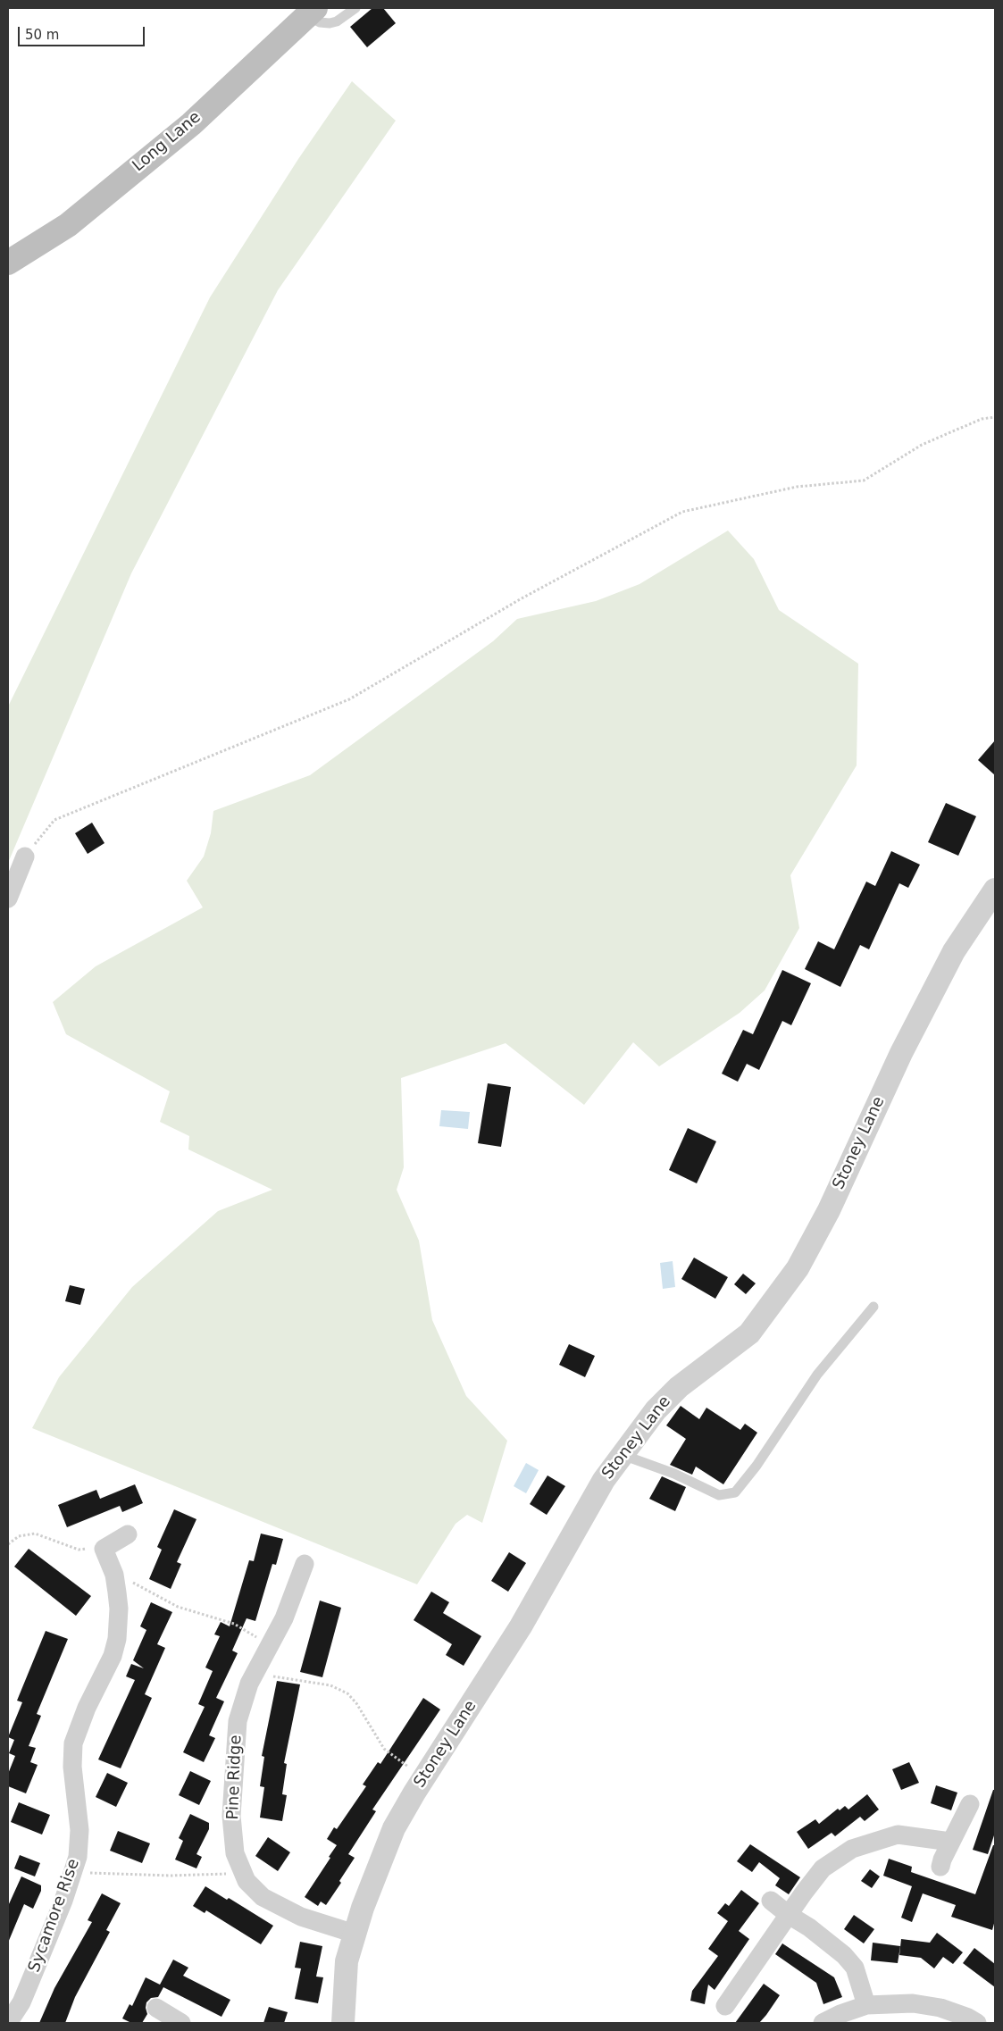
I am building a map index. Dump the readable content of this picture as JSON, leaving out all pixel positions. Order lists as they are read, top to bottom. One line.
{"streets":{"main road":["Long Lane"],"street":["Stoney Lane","Pine Ridge","Sycamore Rise"]},"crossings":[["Stoney Lane","Pine Ridge"]],"scale_bar":"50 m"}
